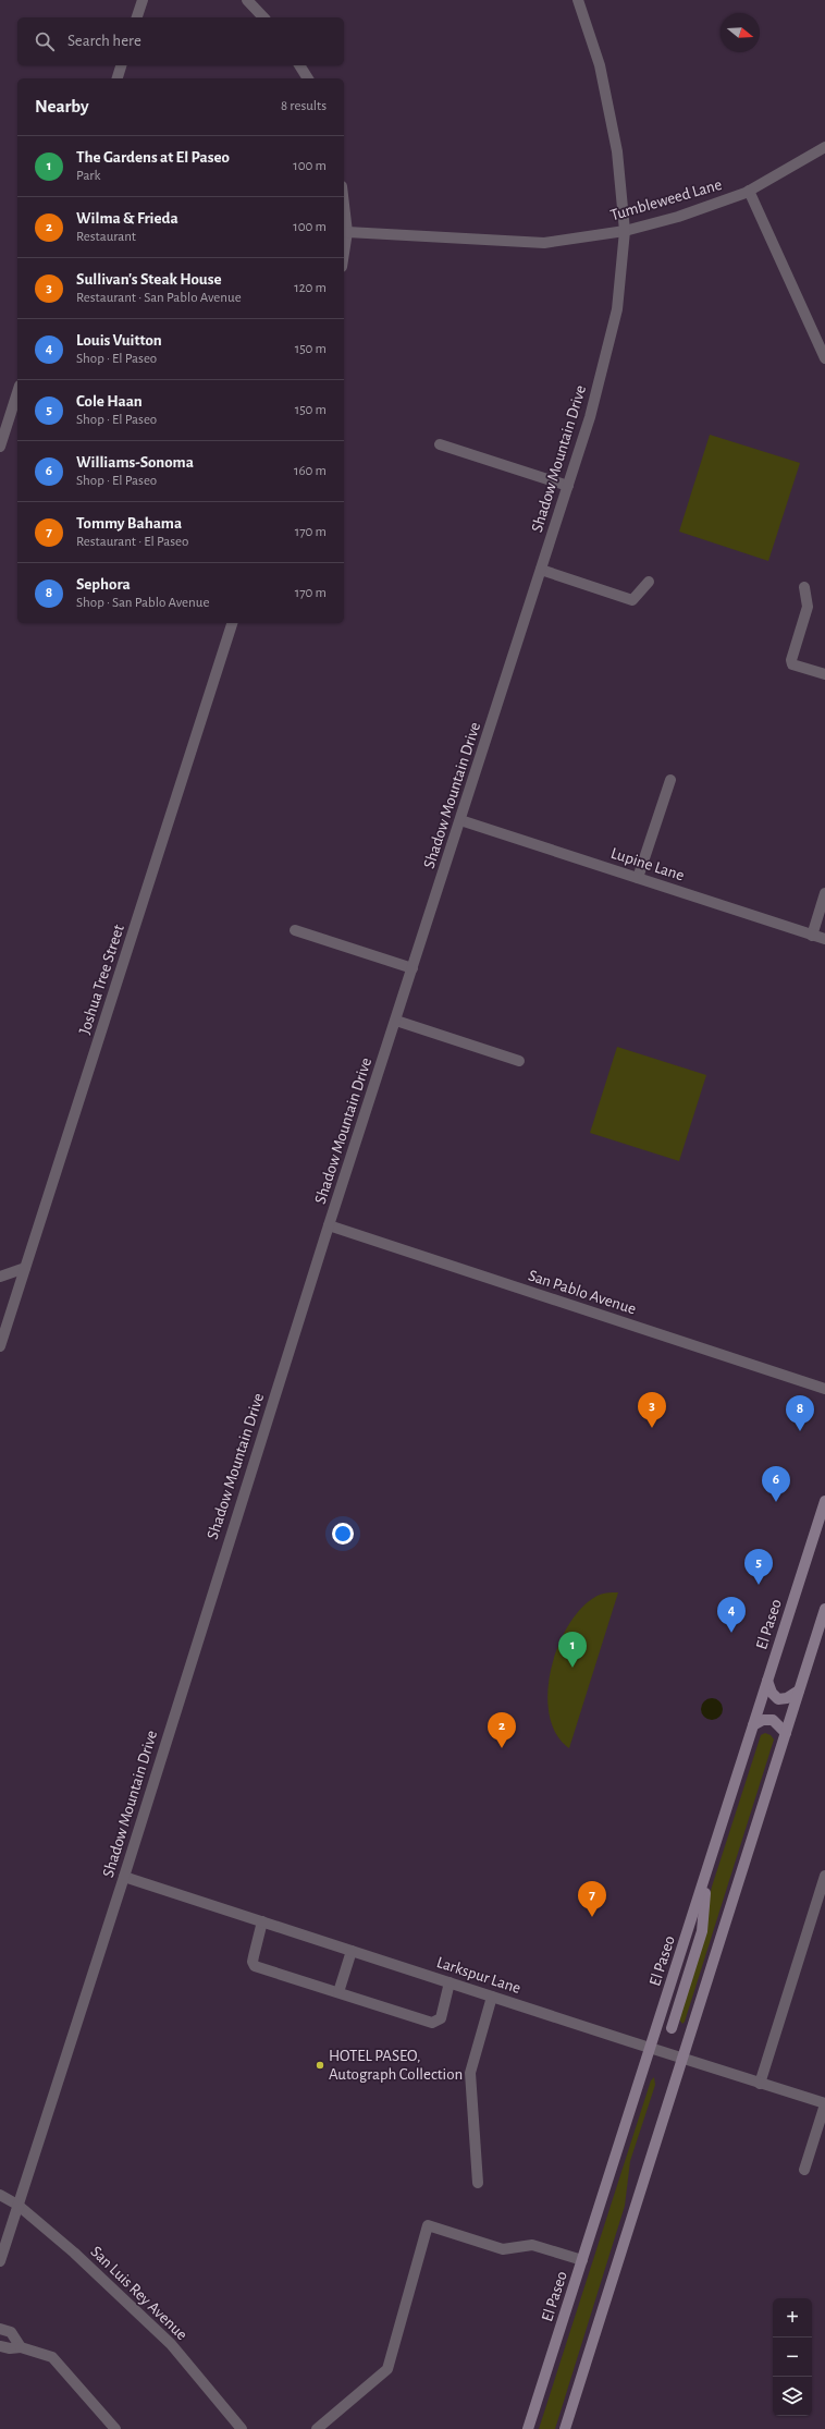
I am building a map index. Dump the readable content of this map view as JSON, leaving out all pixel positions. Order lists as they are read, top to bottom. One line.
{"streets":{"street":["Tumbleweed Lane","Shadow Mountain Drive","Lupine Lane","Joshua Tree Street","San Pablo Avenue","El Paseo","Larkspur Lane","San Luis Rey Avenue"]},"crossings":[["Tumbleweed Lane","Shadow Mountain Drive"],["Shadow Mountain Drive","Lupine Lane"],["Shadow Mountain Drive","San Pablo Avenue"],["Shadow Mountain Drive","Larkspur Lane"],["Shadow Mountain Drive","San Luis Rey Avenue"],["El Paseo","Larkspur Lane"]],"places":["HOTEL PASEO, Autograph Collection"],"north":"right","page":{"search":"Search here","heading":["Nearby","8 results"],"list":[{"mark":"1","name":"The Gardens at El Paseo","note":"Park","value":"100 m"},{"mark":"2","name":"Wilma & Frieda","note":"Restaurant","value":"100 m"},{"mark":"3","name":"Sullivan's Steak House","note":"Restaurant · San Pablo Avenue","value":"120 m"},{"mark":"4","name":"Louis Vuitton","note":"Shop · El Paseo","value":"150 m"},{"mark":"5","name":"Cole Haan","note":"Shop · El Paseo","value":"150 m"},{"mark":"6","name":"Williams-Sonoma","note":"Shop · El Paseo","value":"160 m"},{"mark":"7","name":"Tommy Bahama","note":"Restaurant · El Paseo","value":"170 m"},{"mark":"8","name":"Sephora","note":"Shop · San Pablo Avenue","value":"170 m"}],"pins":["3","8","6","5","4","1","2","7"],"map_buttons":["+","−"]}}
